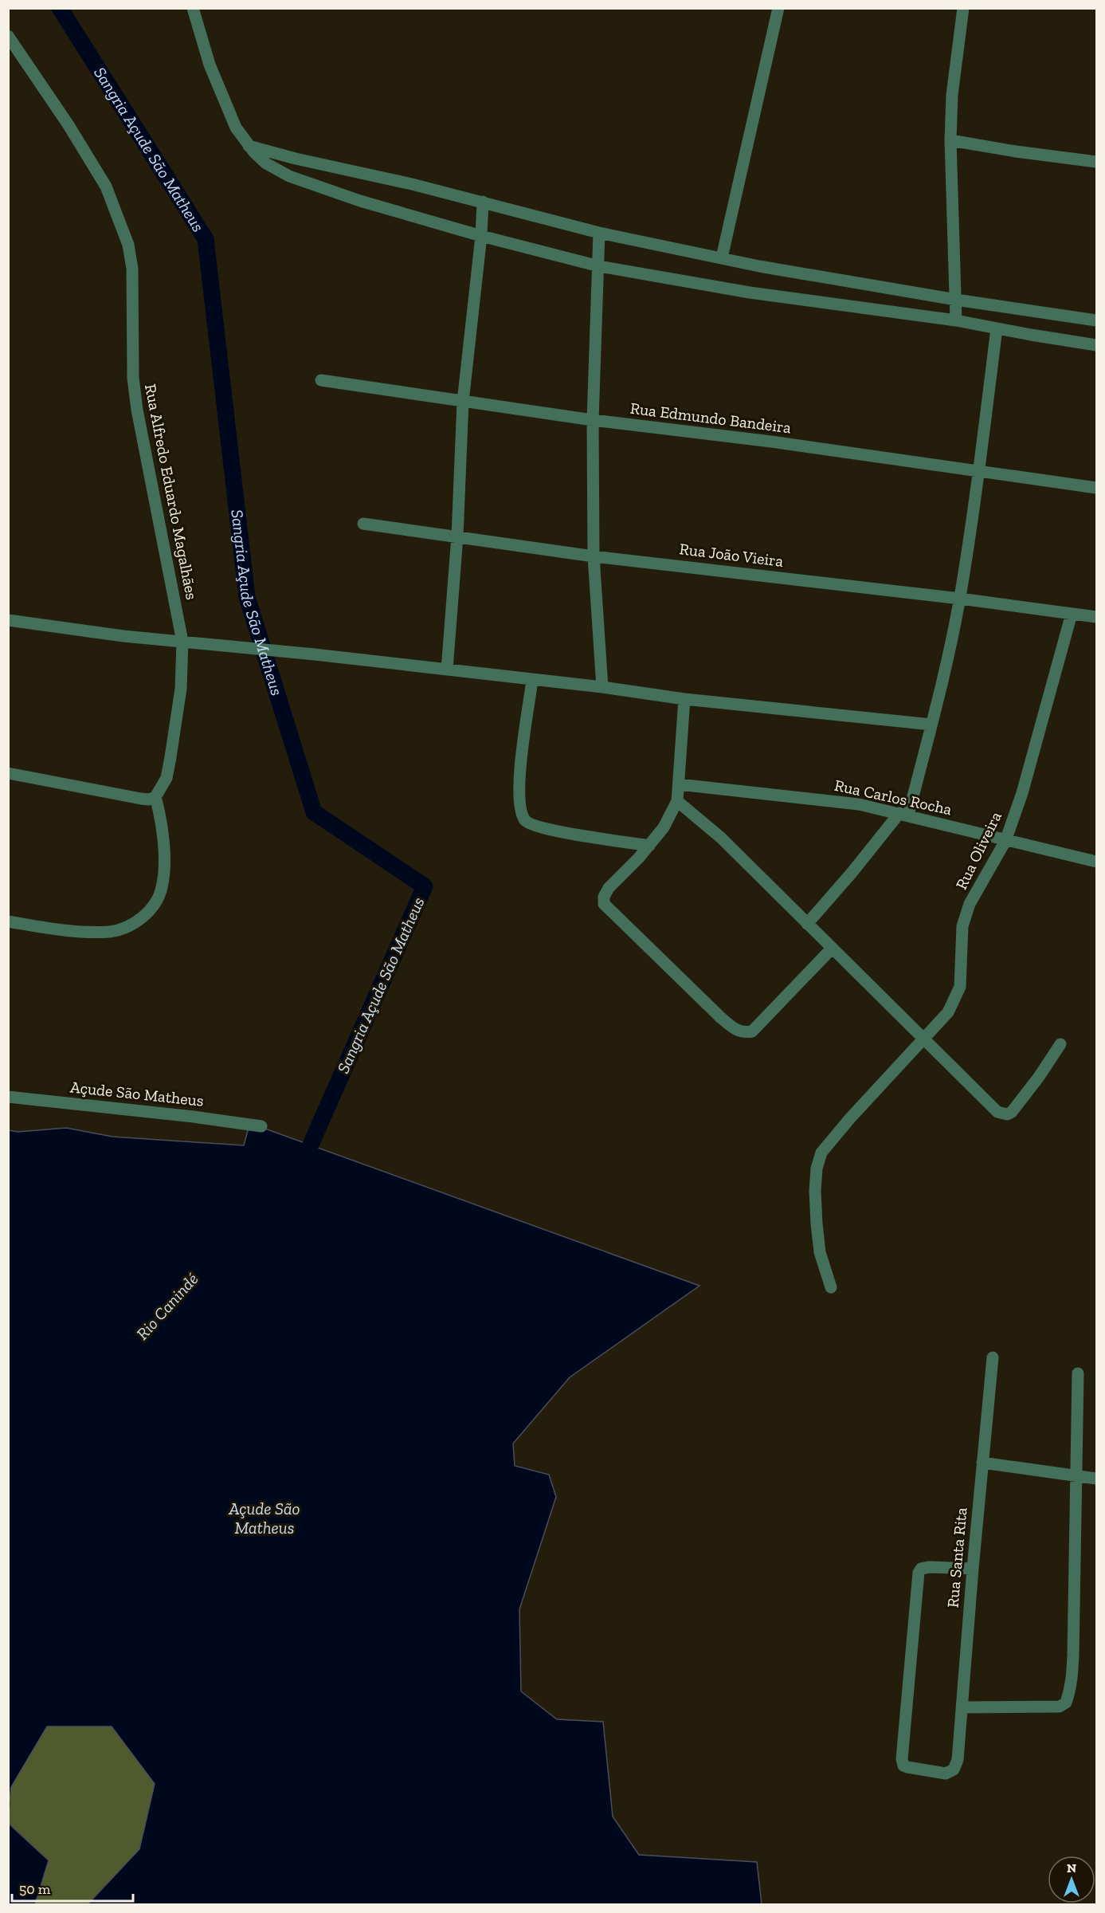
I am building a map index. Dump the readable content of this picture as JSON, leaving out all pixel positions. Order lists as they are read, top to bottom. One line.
{"streets":{"street":["Rua Edmundo Bandeira","Rua Alfredo Eduardo Magalhães","Rua João Vieira","Rua Carlos Rocha","Rua Oliveira","Açude São Matheus","Rua Santa Rita"]},"crossings":[["Rua João Vieira","Rua Oliveira"],["Rua Carlos Rocha","Rua Oliveira"]],"water":["Sangria Açude São Matheus","Rio Canindé","Açude São Matheus"],"scale_bar":"50 m","north":"top"}
